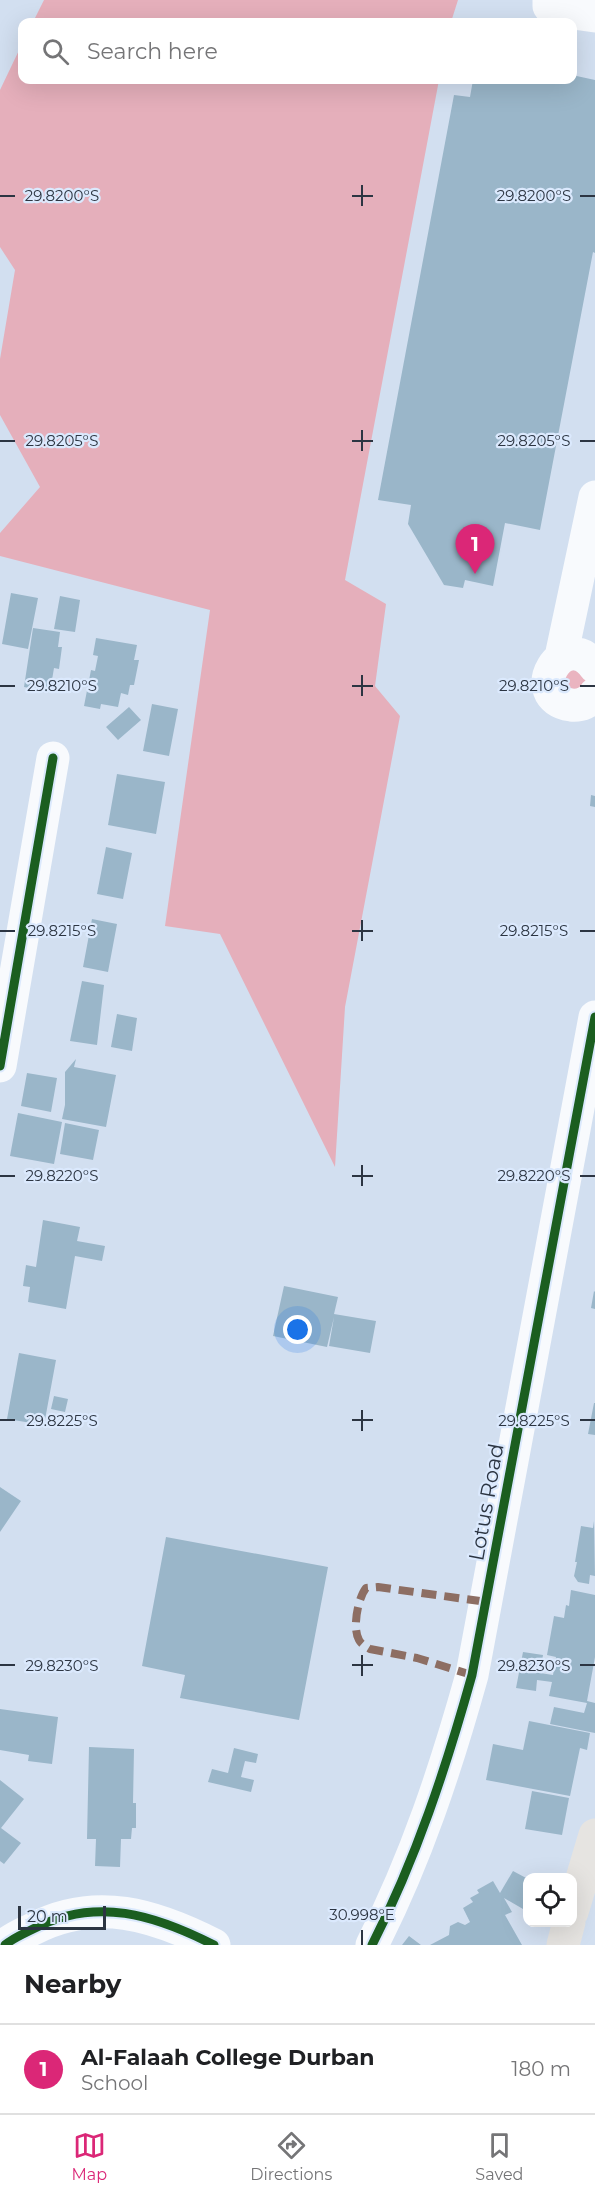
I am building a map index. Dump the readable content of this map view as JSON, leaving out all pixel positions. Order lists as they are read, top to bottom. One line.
{"streets":{"street":["Lotus Road"]},"scale_bar":"20 m","page":{"search":"Search here","pins":"1","scale":"20 m","heading":"Nearby","list":[{"mark":"1","name":"Al-Falaah College Durban","note":"School","value":"180 m"}],"nav":["Map","Directions","Saved"]},"coordinates":["29.8200°S","29.8205°S","29.8210°S","29.8215°S","29.8220°S","29.8225°S","29.8230°S","30.998°E"]}
